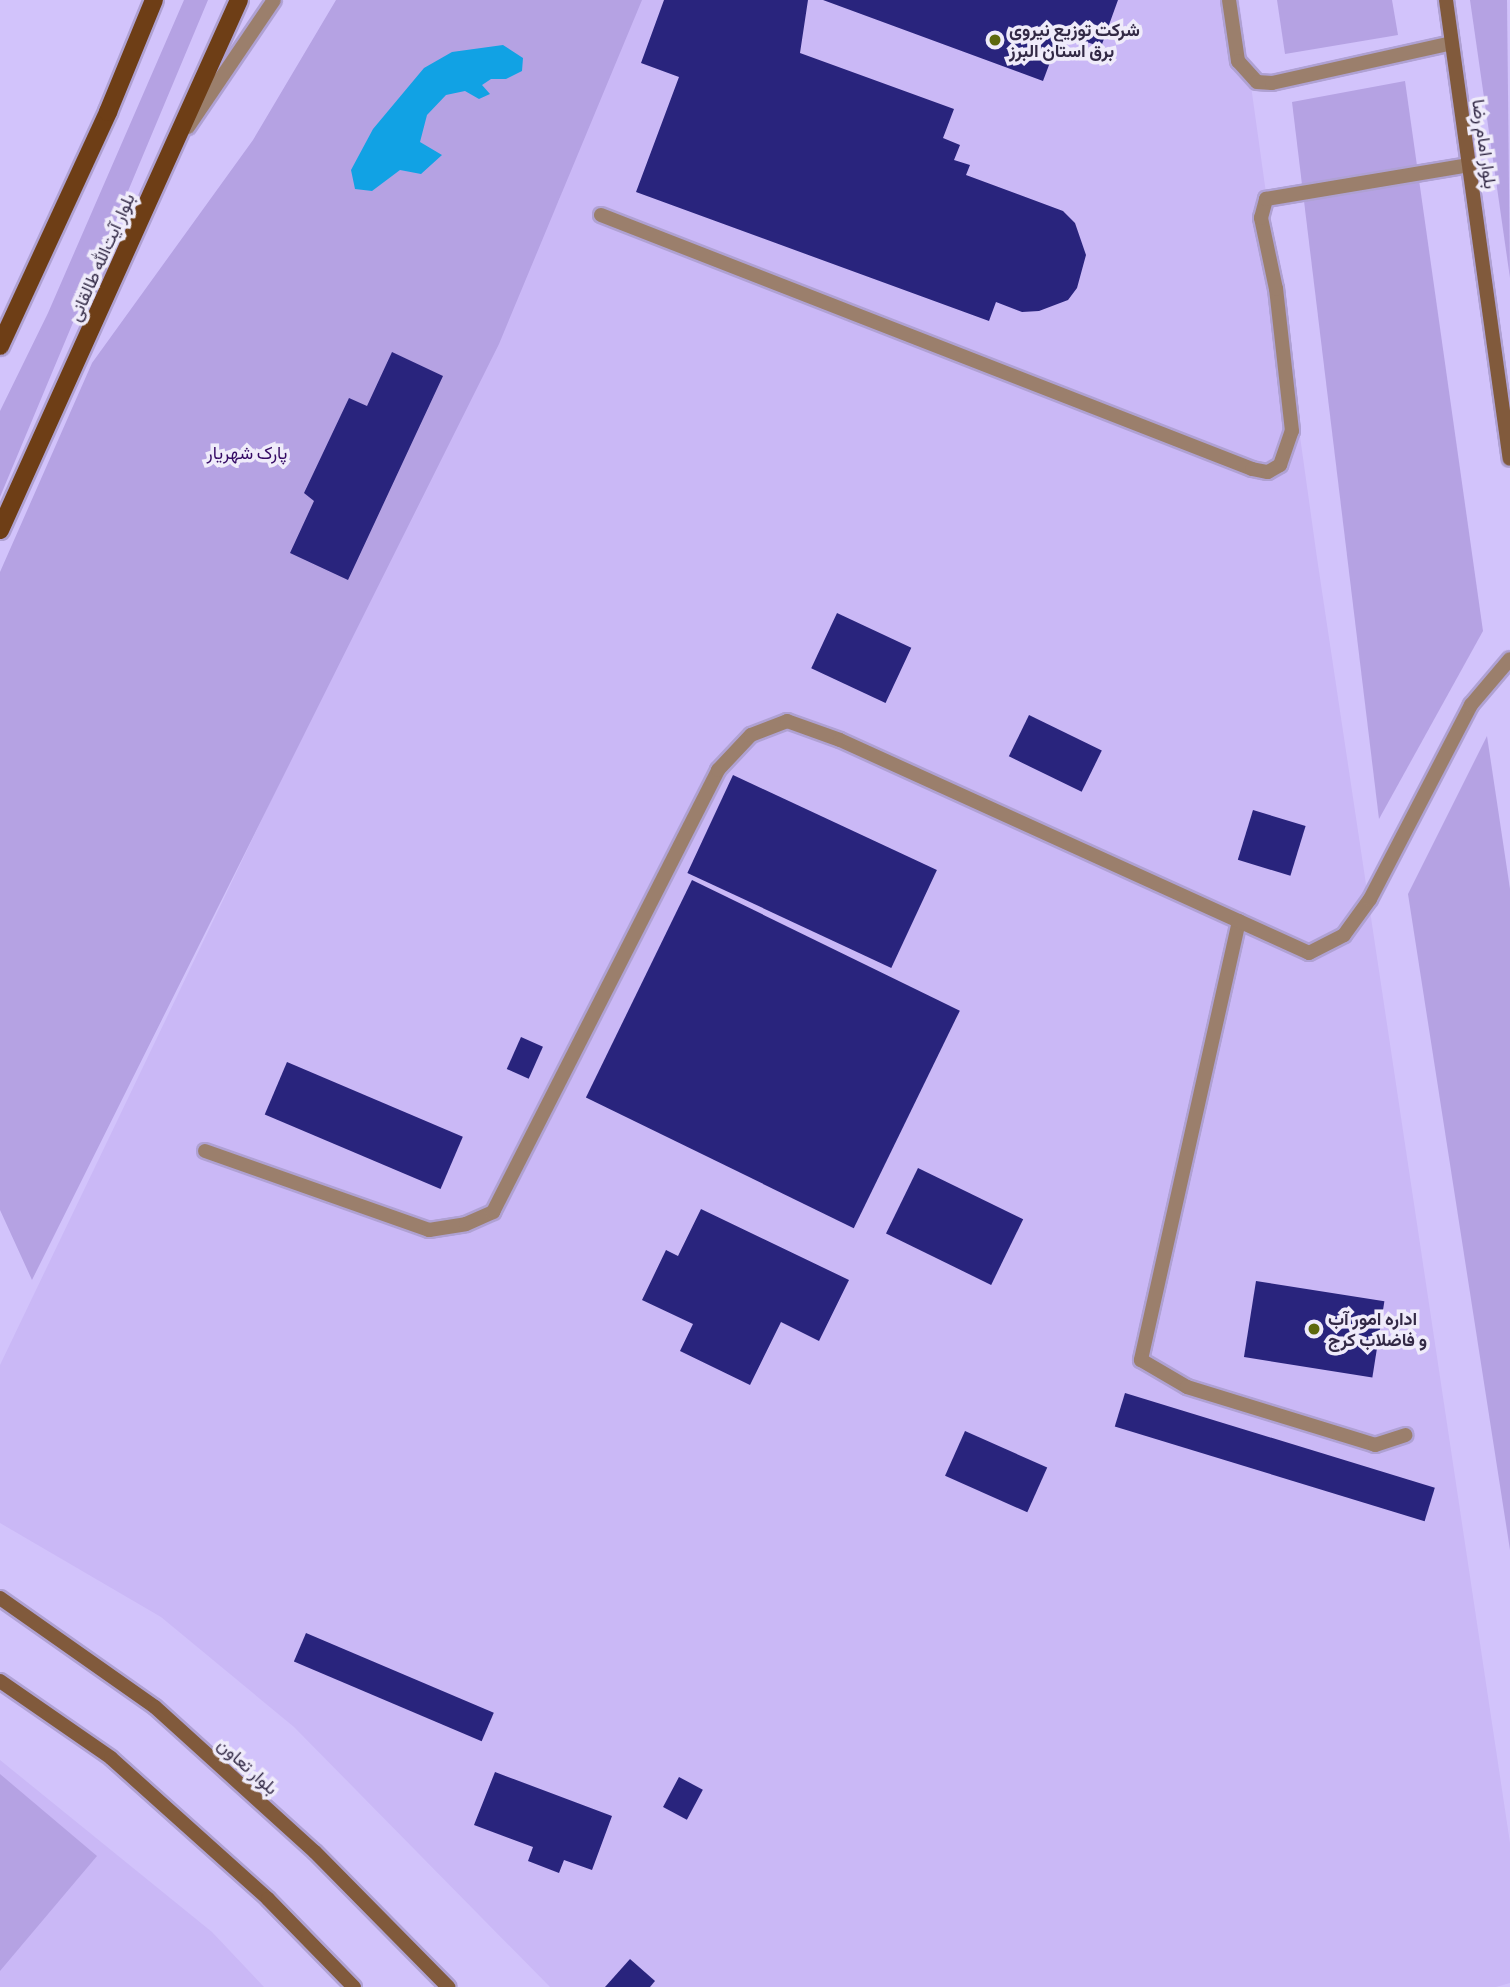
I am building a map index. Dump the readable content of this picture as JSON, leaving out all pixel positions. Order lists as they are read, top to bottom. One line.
{"streets":{"main road":["بلوار امام رضا","بلوار آیت‌الله طالقانی","بلوار تعاون"]},"parks":["پارک شهریار"],"places":["شرکت توزیع نیروی برق استان البرز","اداره امور آب و فاضلاب کرج"]}
